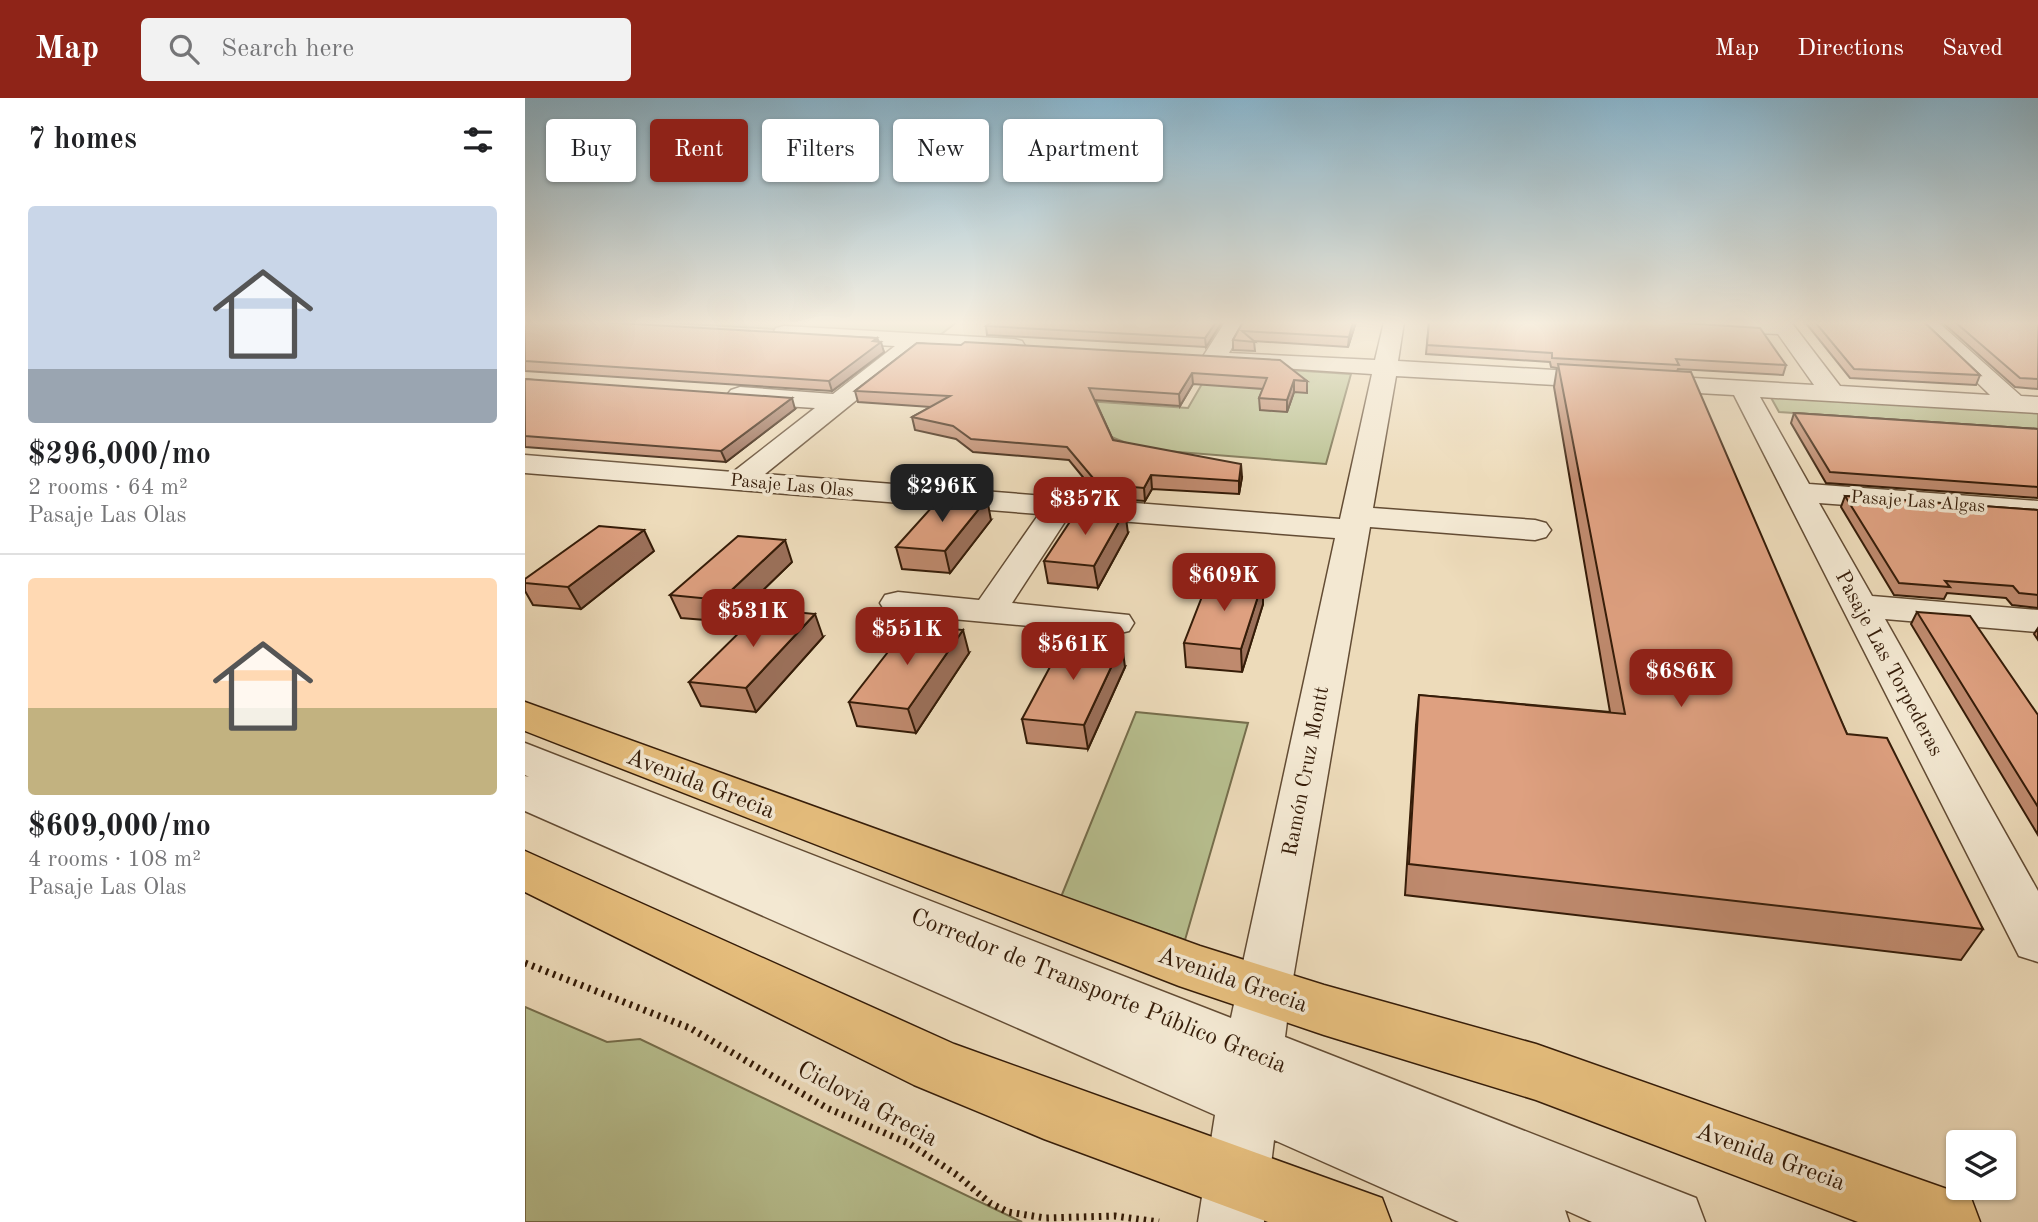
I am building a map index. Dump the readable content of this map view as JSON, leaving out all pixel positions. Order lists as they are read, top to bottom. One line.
{"streets":{"main road":["Avenida Grecia"],"street":["Pasaje Las Olas","Pasaje Las Algas","Pasaje Las Torpederas","Ramón Cruz Montt","Corredor de Transporte Público Grecia"],"path":["Ciclovia Grecia"]},"crossings":[["Pasaje Las Olas","Ramón Cruz Montt"],["Pasaje Las Algas","Pasaje Las Torpederas"],["Ramón Cruz Montt","Avenida Grecia"],["Ramón Cruz Montt","Corredor de Transporte Público Grecia"]],"page":{"header":"Map","search":"Search here","nav":["Map","Directions","Saved"],"heading":"7 homes","chip":["Buy","Rent","Filters","New","Apartment"],"list":[{"name":"$296,000/mo","note":"2 rooms · 64 m² · Pasaje Las Olas"},{"name":"$609,000/mo","note":"4 rooms · 108 m² · Pasaje Las Olas"}],"price":["$296K","$357K","$609K","$531K","$551K","$561K","$686K"]}}
